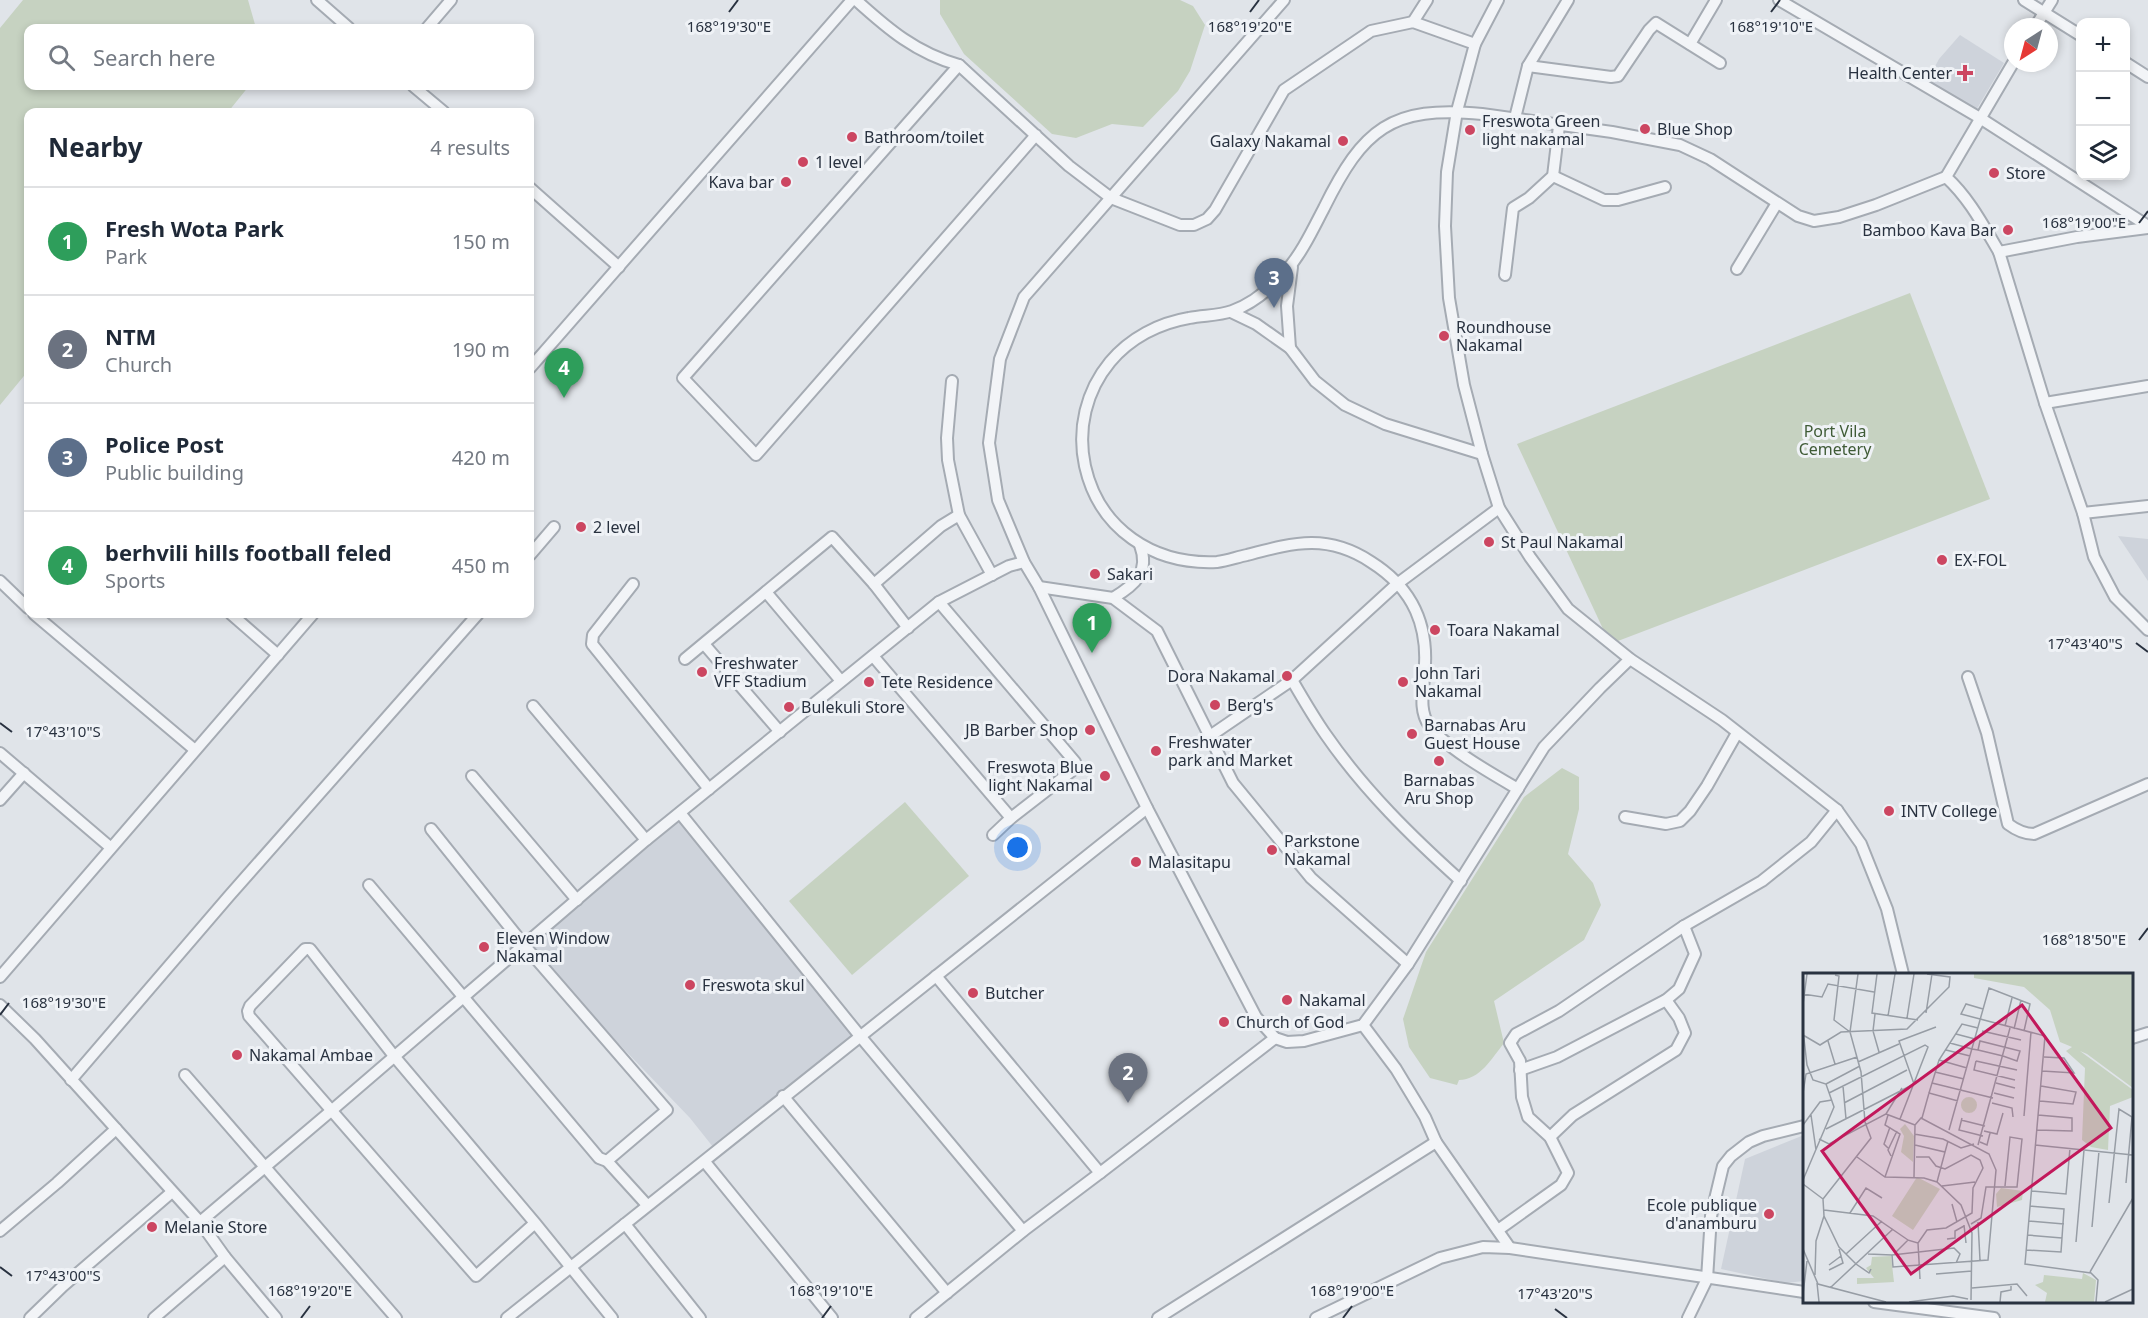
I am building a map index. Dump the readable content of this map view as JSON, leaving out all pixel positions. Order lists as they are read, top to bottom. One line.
{"parks":["Port Vila Cemetery"],"places":{"health":["Health Center"],"other":["Blue Shop","Freswota Green light nakamal","Bathroom/toilet","Galaxy Nakamal","1 level","Store","Kava bar","Bamboo Kava Bar","Roundhouse Nakamal","2 level","St Paul Nakamal","EX-FOL","Sakari","Toara Nakamal","Freshwater VFF Stadium","Dora Nakamal","Tete Residence","John Tari Nakamal","Berg's","Bulekuli Store","JB Barber Shop","Barnabas Aru Guest House","Freshwater park and Market","Barnabas Aru Shop","Freswota Blue light Nakamal","INTV College","Parkstone Nakamal","Malasitapu","Eleven Window Nakamal","Freswota skul","Butcher","Nakamal","Church of God","Nakamal Ambae","Ecole publique d'anamburu","Melanie Store"]},"north":"bottom left","page":{"map_buttons":["+","−"],"search":"Search here","heading":["Nearby","4 results"],"list":[{"mark":"1","name":"Fresh Wota Park","note":"Park","value":"150 m"},{"mark":"2","name":"NTM","note":"Church","value":"190 m"},{"mark":"3","name":"Police Post","note":"Public building","value":"420 m"},{"mark":"4","name":"berhvili hills football feled","note":"Sports","value":"450 m"}],"pins":["3","4","1","2"]},"coordinates":["168°19'30\"E","168°19'10\"E","168°19'20\"E","168°19'00\"E","17°43'40\"S","17°43'10\"S","168°18'50\"E","17°43'00\"S","17°43'20\"S"]}
